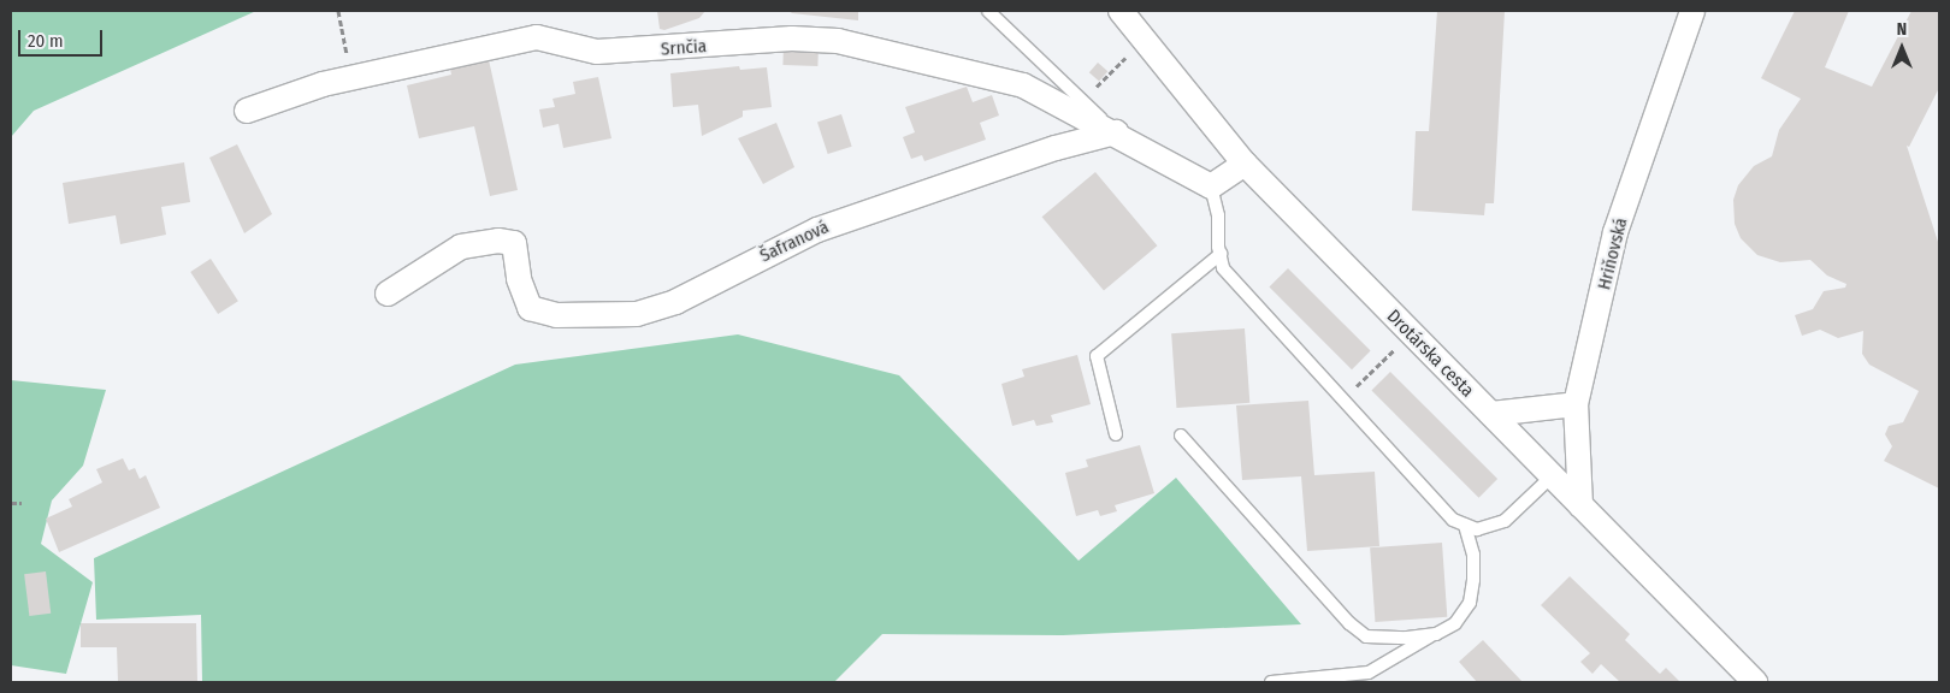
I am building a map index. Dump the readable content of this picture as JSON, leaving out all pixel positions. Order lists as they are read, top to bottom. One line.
{"streets":{"street":["Srnčia","Šafranová","Hriňovská","Drotárska cesta"]},"crossings":[["Srnčia","Šafranová"],["Hriňovská","Drotárska cesta"]],"scale_bar":"20 m","north":"top"}
